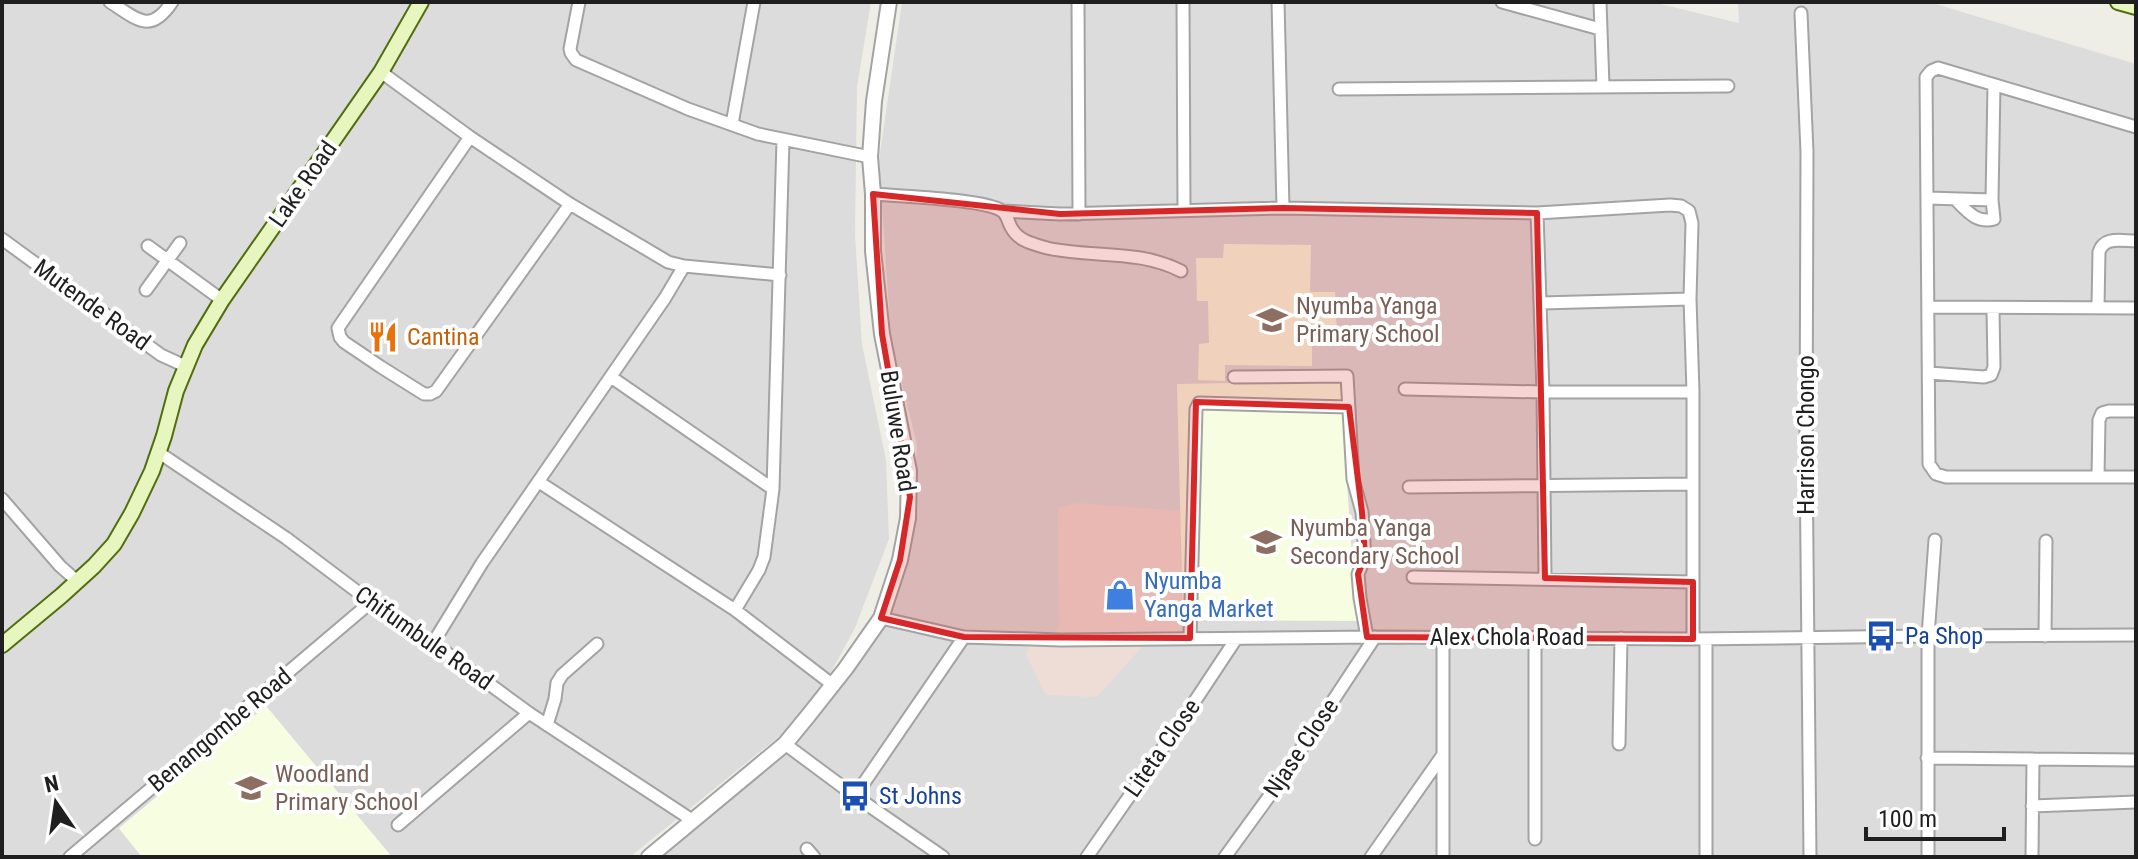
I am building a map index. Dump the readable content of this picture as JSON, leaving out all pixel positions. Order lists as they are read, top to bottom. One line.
{"streets":{"main road":["Lake Road"],"street":["Mutende Road","Buluwe Road","Harrison Chongo","Alex Chola Road","Chifumbule Road","Benangombe Road","Liteta Close","Njase Close"]},"crossings":[["Lake Road","Mutende Road"],["Lake Road","Chifumbule Road"],["Buluwe Road","Alex Chola Road"],["Buluwe Road","Chifumbule Road"],["Harrison Chongo","Alex Chola Road"],["Alex Chola Road","Liteta Close"],["Alex Chola Road","Njase Close"],["Chifumbule Road","Benangombe Road"]],"places":{"school or university":["Nyumba Yanga Primary School","Nyumba Yanga Secondary School","Woodland Primary School"],"restaurant":["Cantina"],"shop":["Nyumba Yanga Market"],"bus stop":["Pa Shop","St Johns"]},"scale_bar":"100 m","north":"top"}
